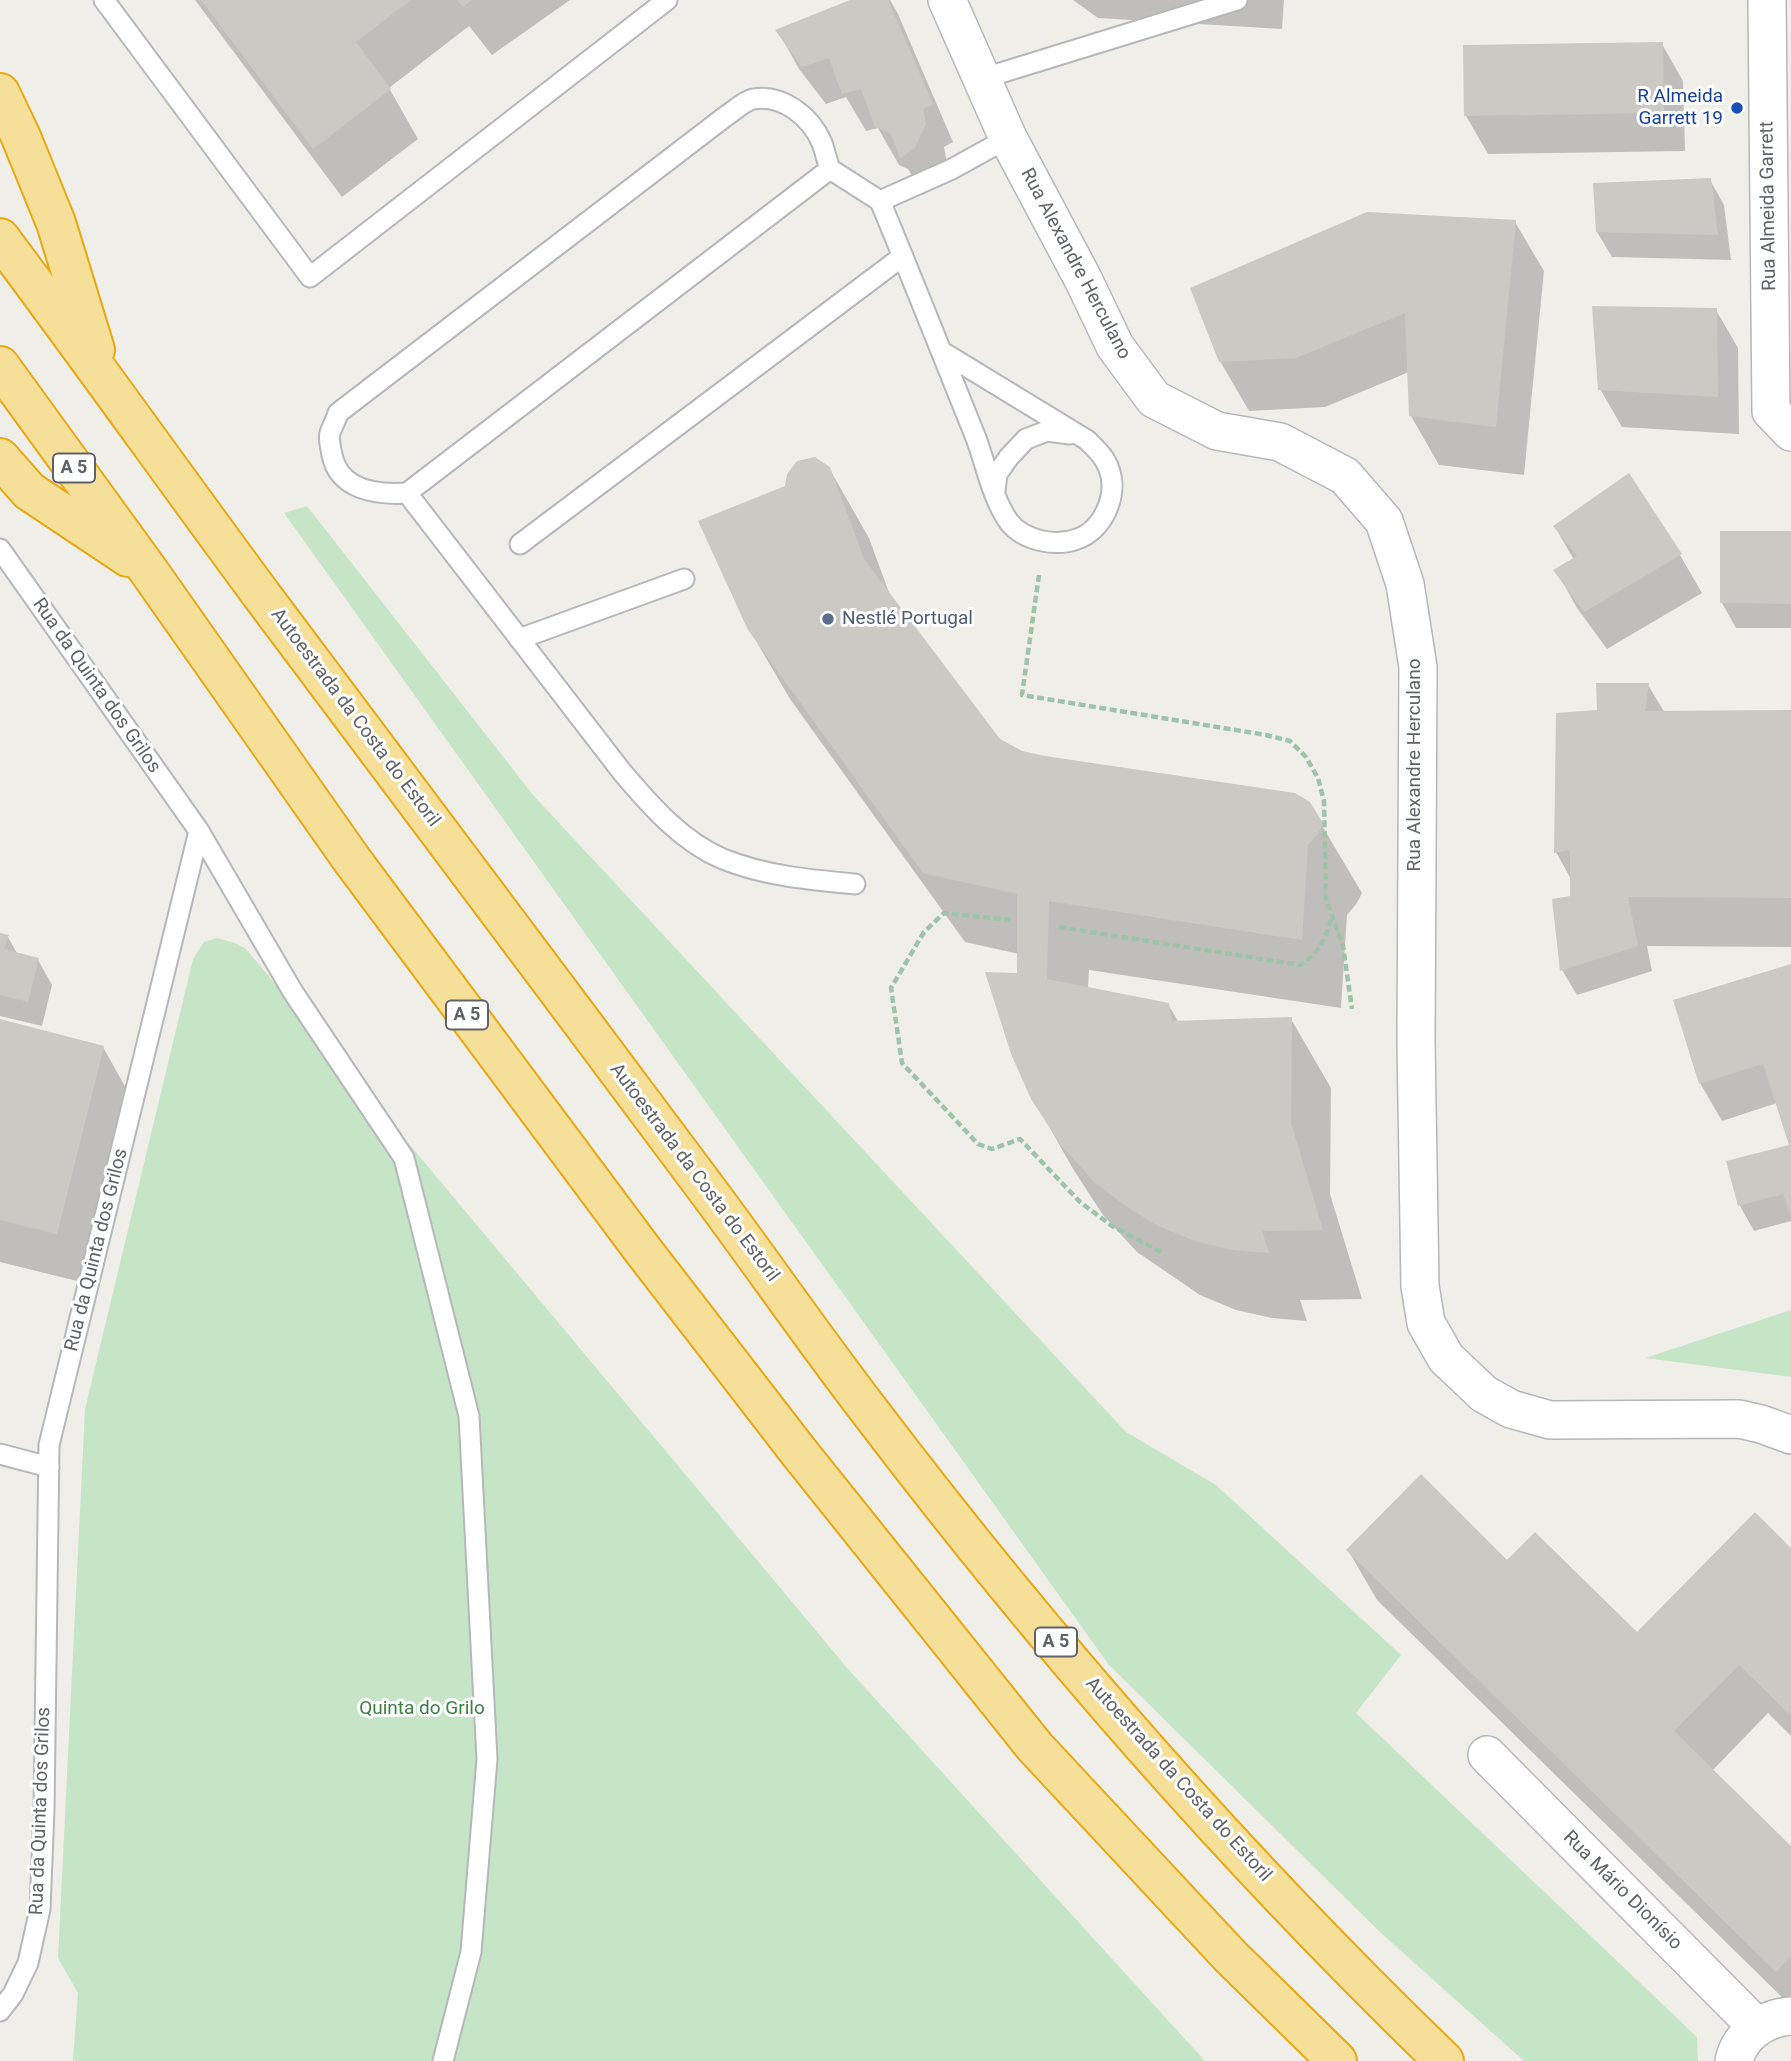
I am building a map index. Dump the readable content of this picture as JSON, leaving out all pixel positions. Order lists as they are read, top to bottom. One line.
{"streets":{"highway":["A 5","Autoestrada da Costa do Estoril"],"street":["Rua Almeida Garrett","Rua Alexandre Herculano","Rua Mário Dionísio"],"lane":["Rua da Quinta dos Grilos"]},"parks":["Quinta do Grilo"],"places":["R Almeida Garrett 19","Nestlé Portugal"]}
